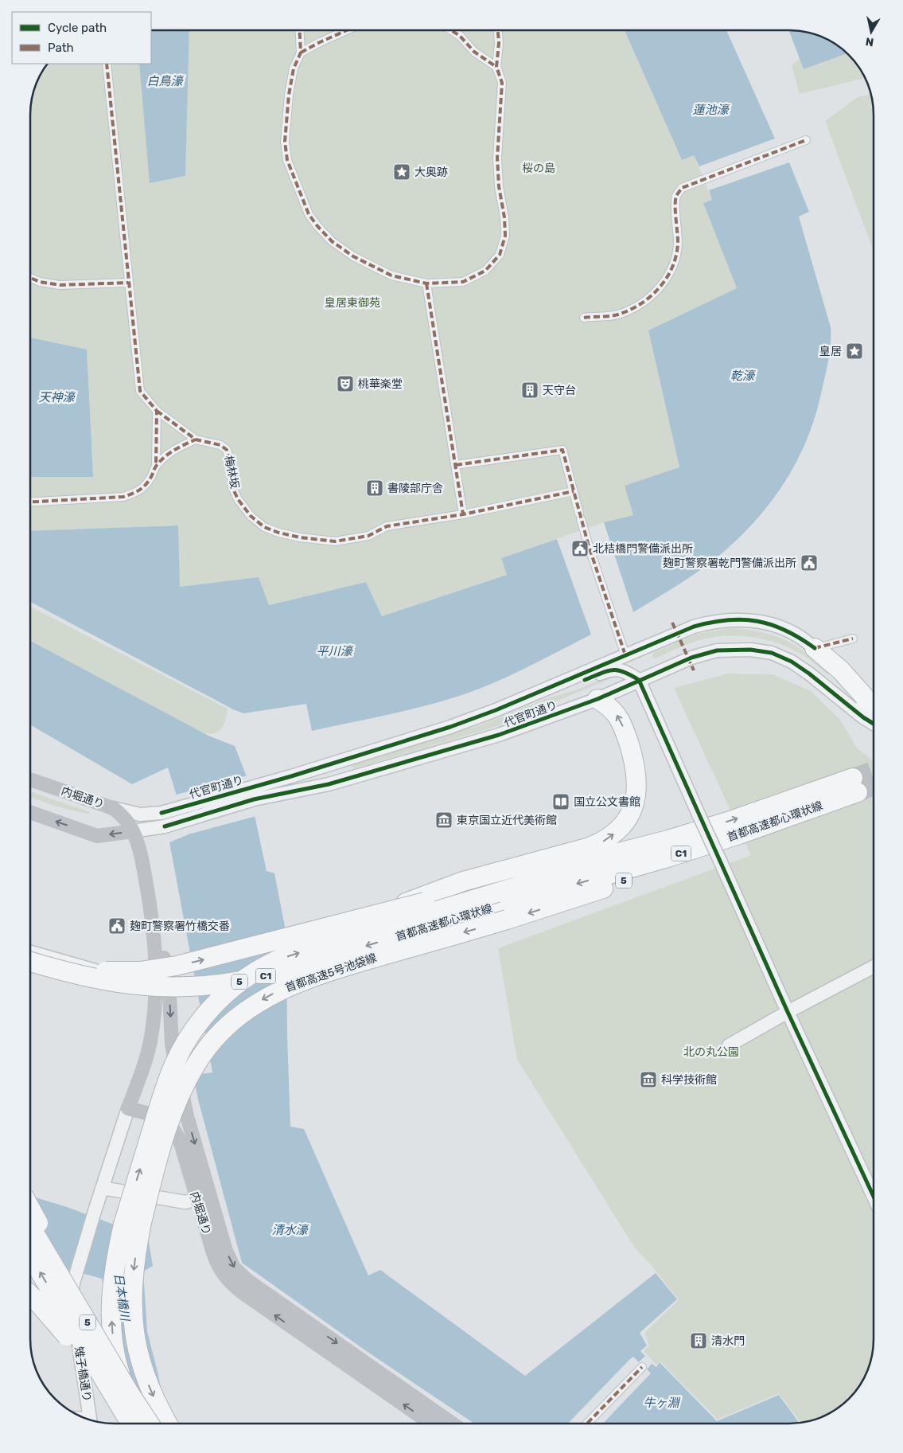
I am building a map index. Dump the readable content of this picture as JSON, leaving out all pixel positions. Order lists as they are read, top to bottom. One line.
{"streets":{"highway":["首都高速都心環状線","C1","5","首都高速5号池袋線"],"main road":["内堀通り"],"street":["梅林坂","代官町通り","雉子橋通り"]},"crossings":[["代官町通り","内堀通り"],["内堀通り","雉子橋通り"],["首都高速都心環状線","首都高速5号池袋線"]],"water":["白鳥濠","蓮池濠","乾濠","天神濠","平川濠","清水濠","日本橋川","牛ヶ淵"],"parks":["桜の島","皇居東御苑","北の丸公園"],"places":{"place":["大奥跡","皇居"],"theatre":["桃華楽堂"],"building":["天守台","書陵部庁舎","清水門"],"public building":["北桔橋門警備派出所","麹町警察署乾門警備派出所","麹町警察署竹橋交番"],"library":["国立公文書館"],"museum":["東京国立近代美術館","科学技術館"]},"legend":["Cycle path","Path"],"north":"bottom"}
